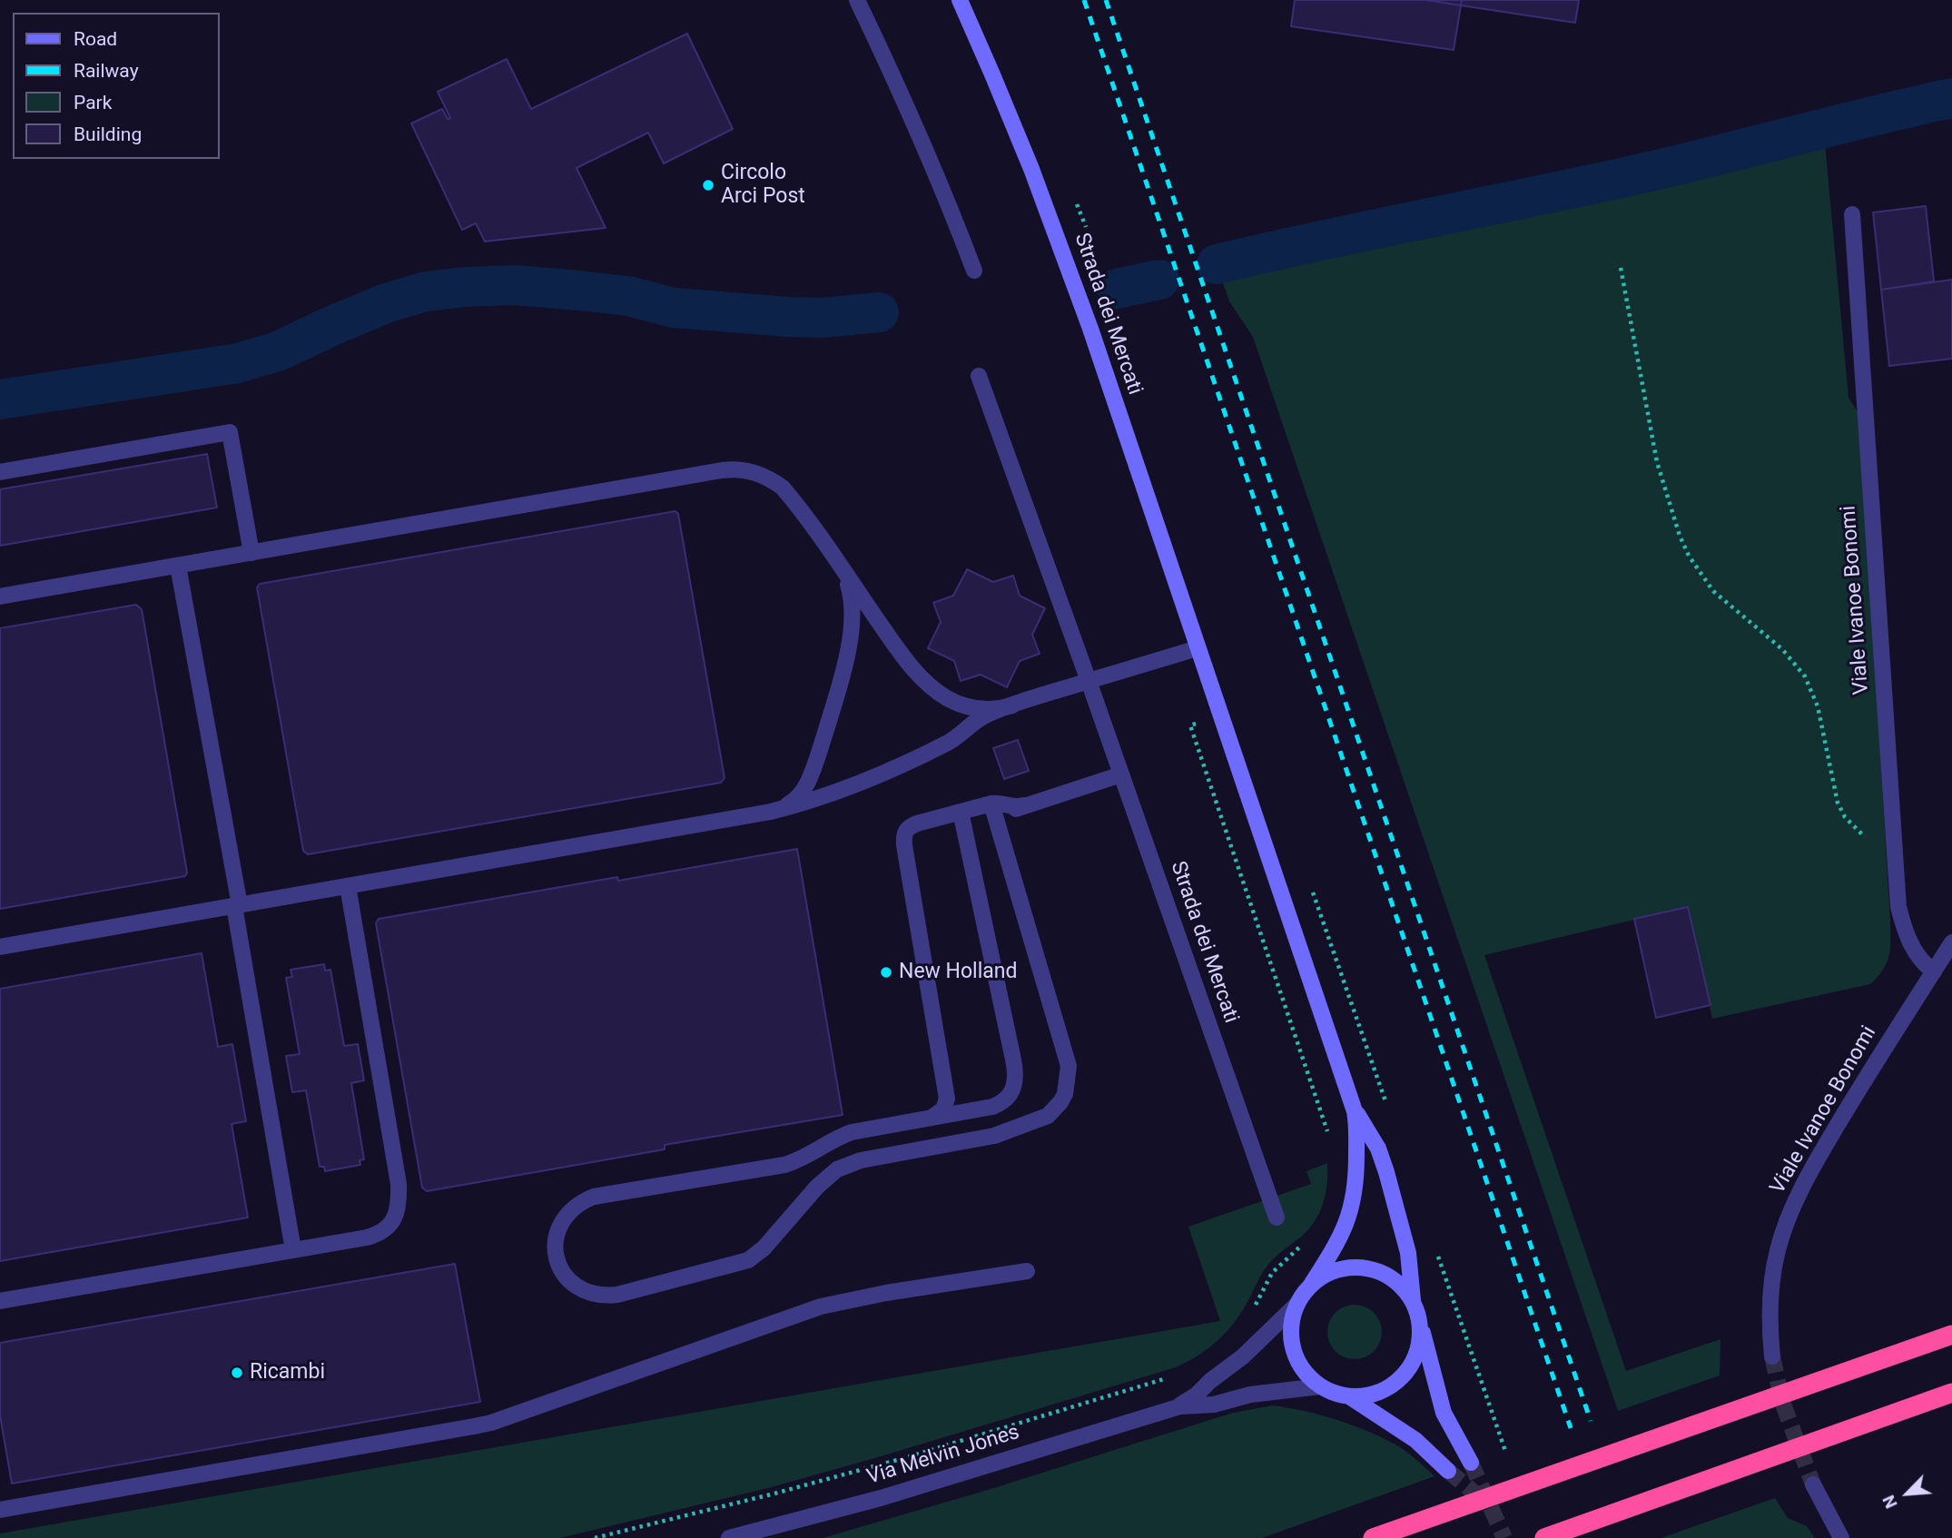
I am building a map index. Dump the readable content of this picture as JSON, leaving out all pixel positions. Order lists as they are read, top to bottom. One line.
{"streets":{"street":["Strada dei Mercati","Viale Ivanoe Bonomi","Via Melvin Jones"]},"crossings":[["Strada dei Mercati","Via Melvin Jones"]],"places":["Circolo Arci Post","New Holland","Ricambi"],"legend":["Road","Railway","Park","Building"],"north":"bottom left"}
